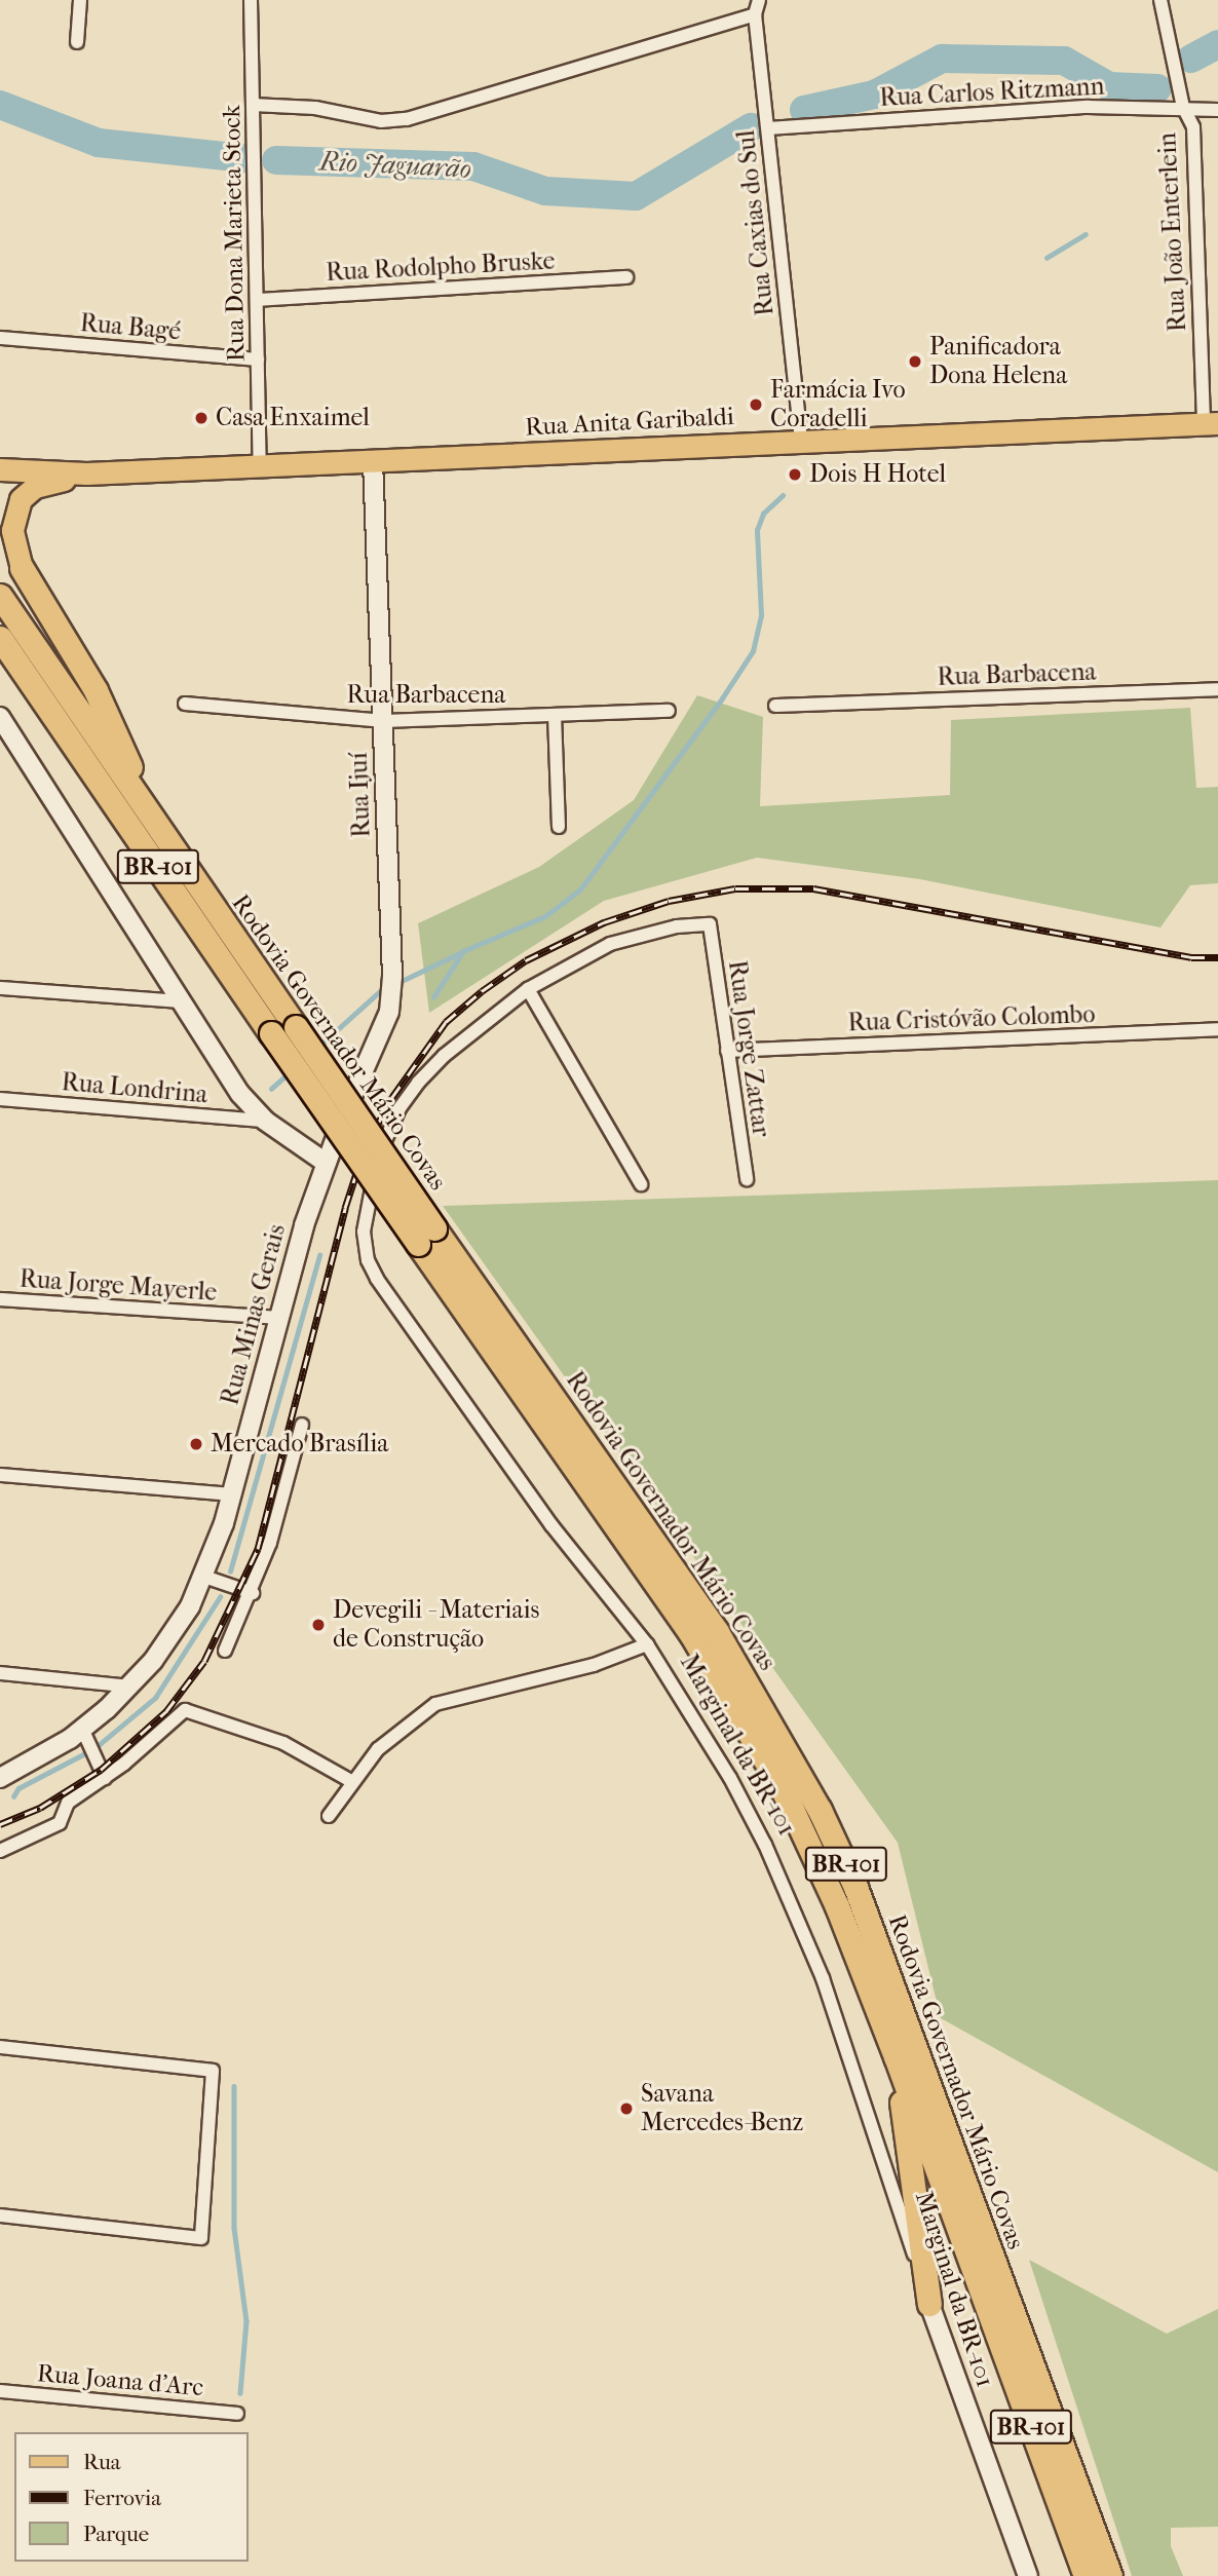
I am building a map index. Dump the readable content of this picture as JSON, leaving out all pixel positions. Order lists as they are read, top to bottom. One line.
{"streets":{"highway":["BR-101","Rodovia Governador Mário Covas"],"main road":["Rua Anita Garibaldi","Rua Ijuí","Rua Minas Gerais","Marginal da BR-101"],"street":["Rua Carlos Ritzmann","Rua Caxias do Sul","Rua João Enterlein","Rua Dona Marieta Stock","Rua Rodolpho Bruske","Rua Bagé","Rua Barbacena","Rua Cristóvão Colombo","Rua Jorge Zattar","Rua Londrina","Rua Jorge Mayerle","Rua Joana d'Arc"]},"crossings":[["Rua Carlos Ritzmann","Rua Caxias do Sul"],["Rua Carlos Ritzmann","Rua João Enterlein"],["Rua Caxias do Sul","Rua Anita Garibaldi"],["Rua João Enterlein","Rua Anita Garibaldi"],["Rua Dona Marieta Stock","Rua Rodolpho Bruske"],["Rua Dona Marieta Stock","Rua Bagé"],["Rua Dona Marieta Stock","Rua Anita Garibaldi"],["Rua Anita Garibaldi","Rua Ijuí"],["Rua Barbacena","Rua Ijuí"],["Rua Ijuí","Rua Minas Gerais"],["Rua Cristóvão Colombo","Rua Jorge Zattar"],["Rua Jorge Zattar","Marginal da BR-101"],["Rua Jorge Mayerle","Rua Minas Gerais"]],"water":["Rio Jaguarão"],"places":["Panificadora Dona Helena","Farmácia Ivo Coradelli","Casa Enxaimel","Dois H Hotel","Mercado Brasília","Devegili - Materiais de Construção","Savana Mercedes-Benz"],"legend":["Rua","Ferrovia","Parque"]}
